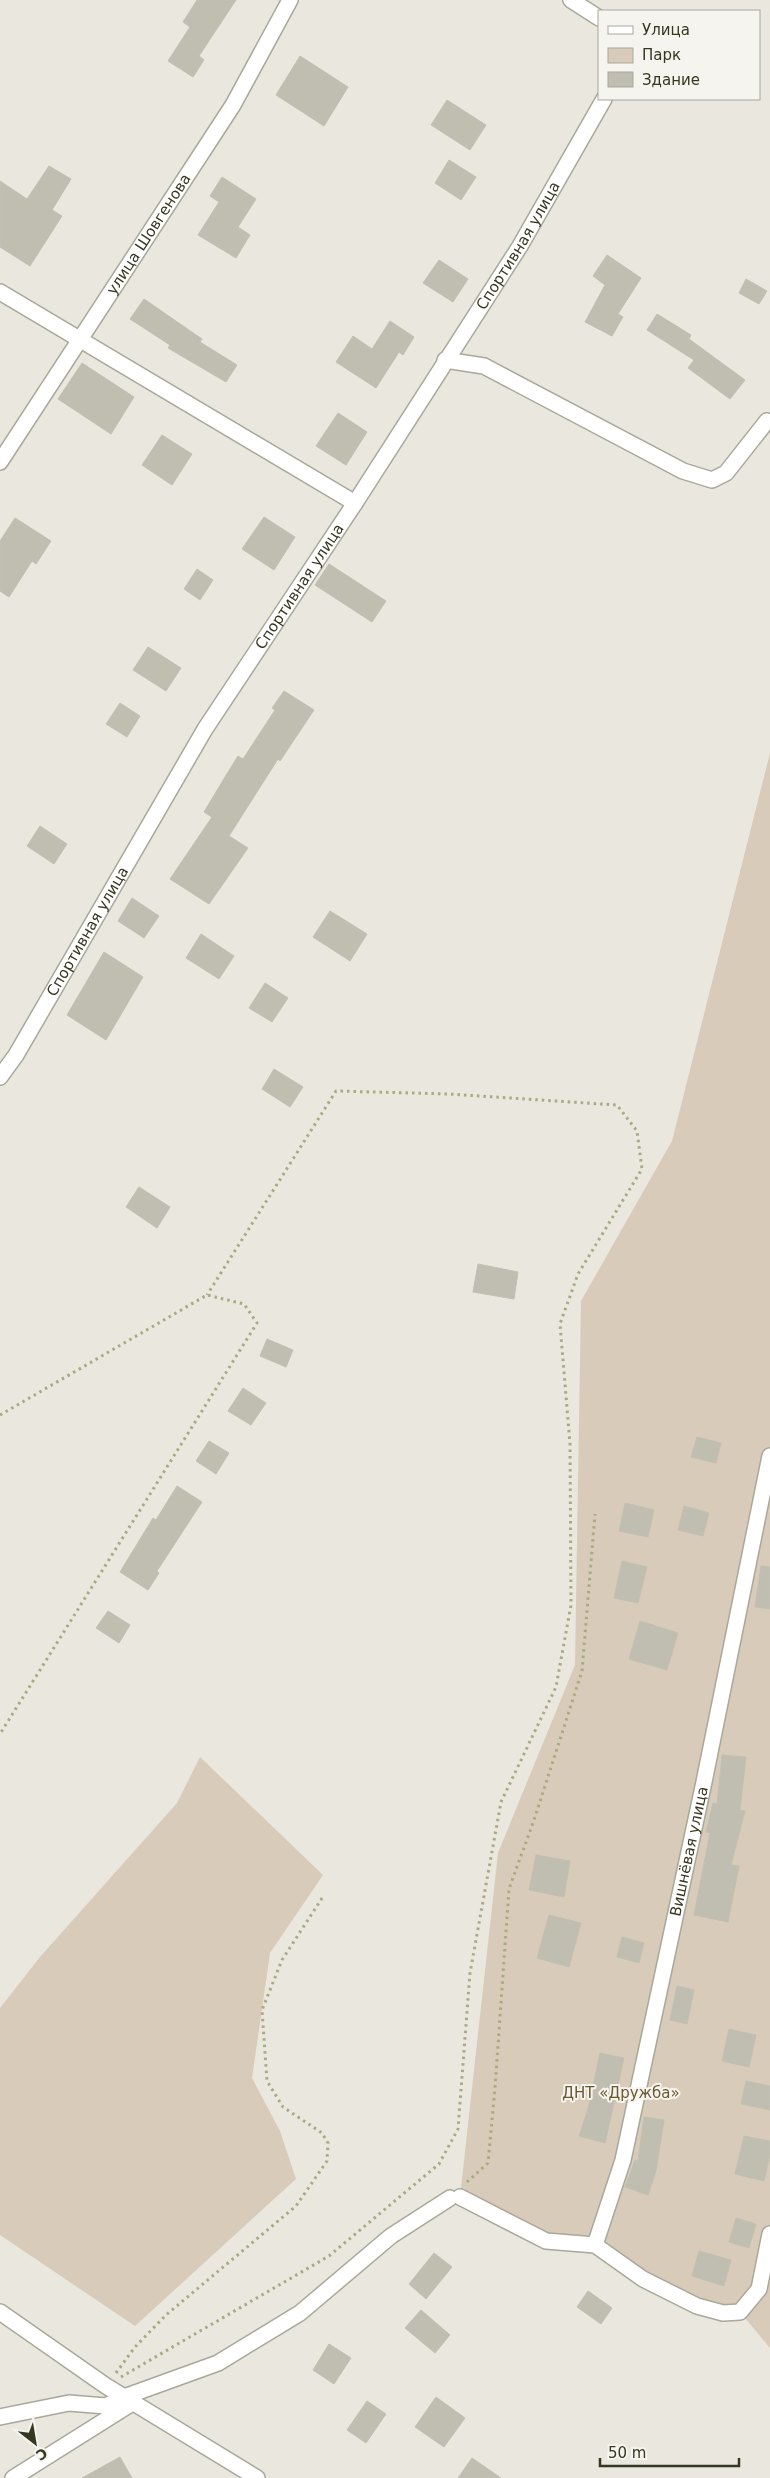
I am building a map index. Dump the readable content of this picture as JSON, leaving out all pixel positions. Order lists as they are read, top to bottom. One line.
{"streets":{"street":["улица Шовгенова","Спортивная улица","Вишнёвая улица"]},"parks":["ДНТ «Дружба»"],"legend":["Улица","Парк","Здание"],"scale_bar":"50 m","north":"bottom right"}
